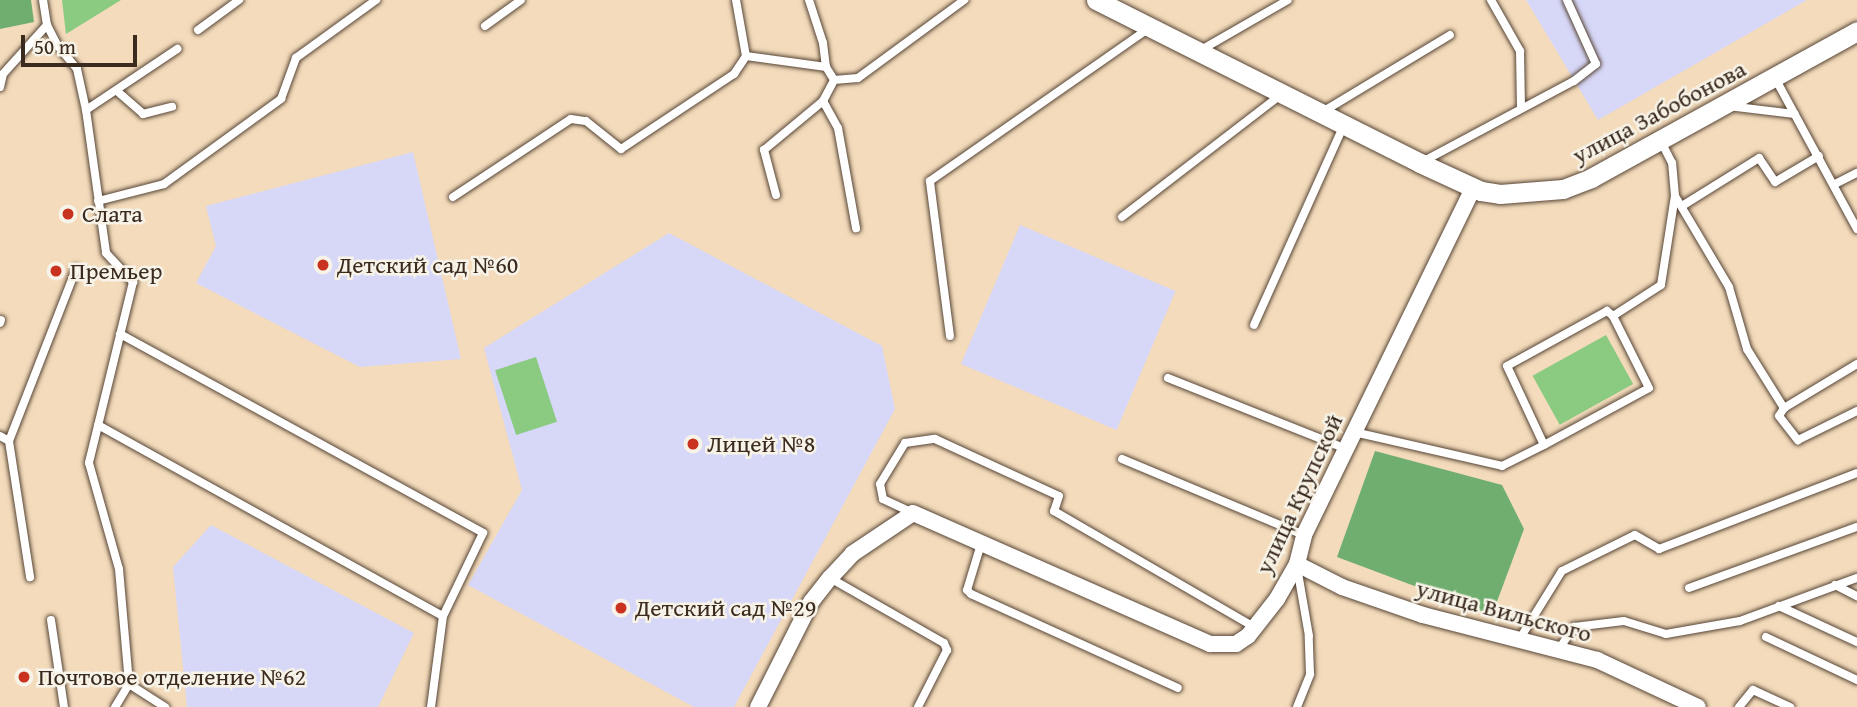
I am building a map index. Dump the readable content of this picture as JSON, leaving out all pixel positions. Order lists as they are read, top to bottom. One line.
{"streets":{"street":["улица Забобонова","улица Крупской","улица Вильского"]},"crossings":[["улица Забобонова","улица Крупской"],["улица Крупской","улица Вильского"]],"places":["Слата","Детский сад №60","Премьер","Лицей №8","Детский сад №29","Почтовое отделение №62"],"scale_bar":"50 m"}
